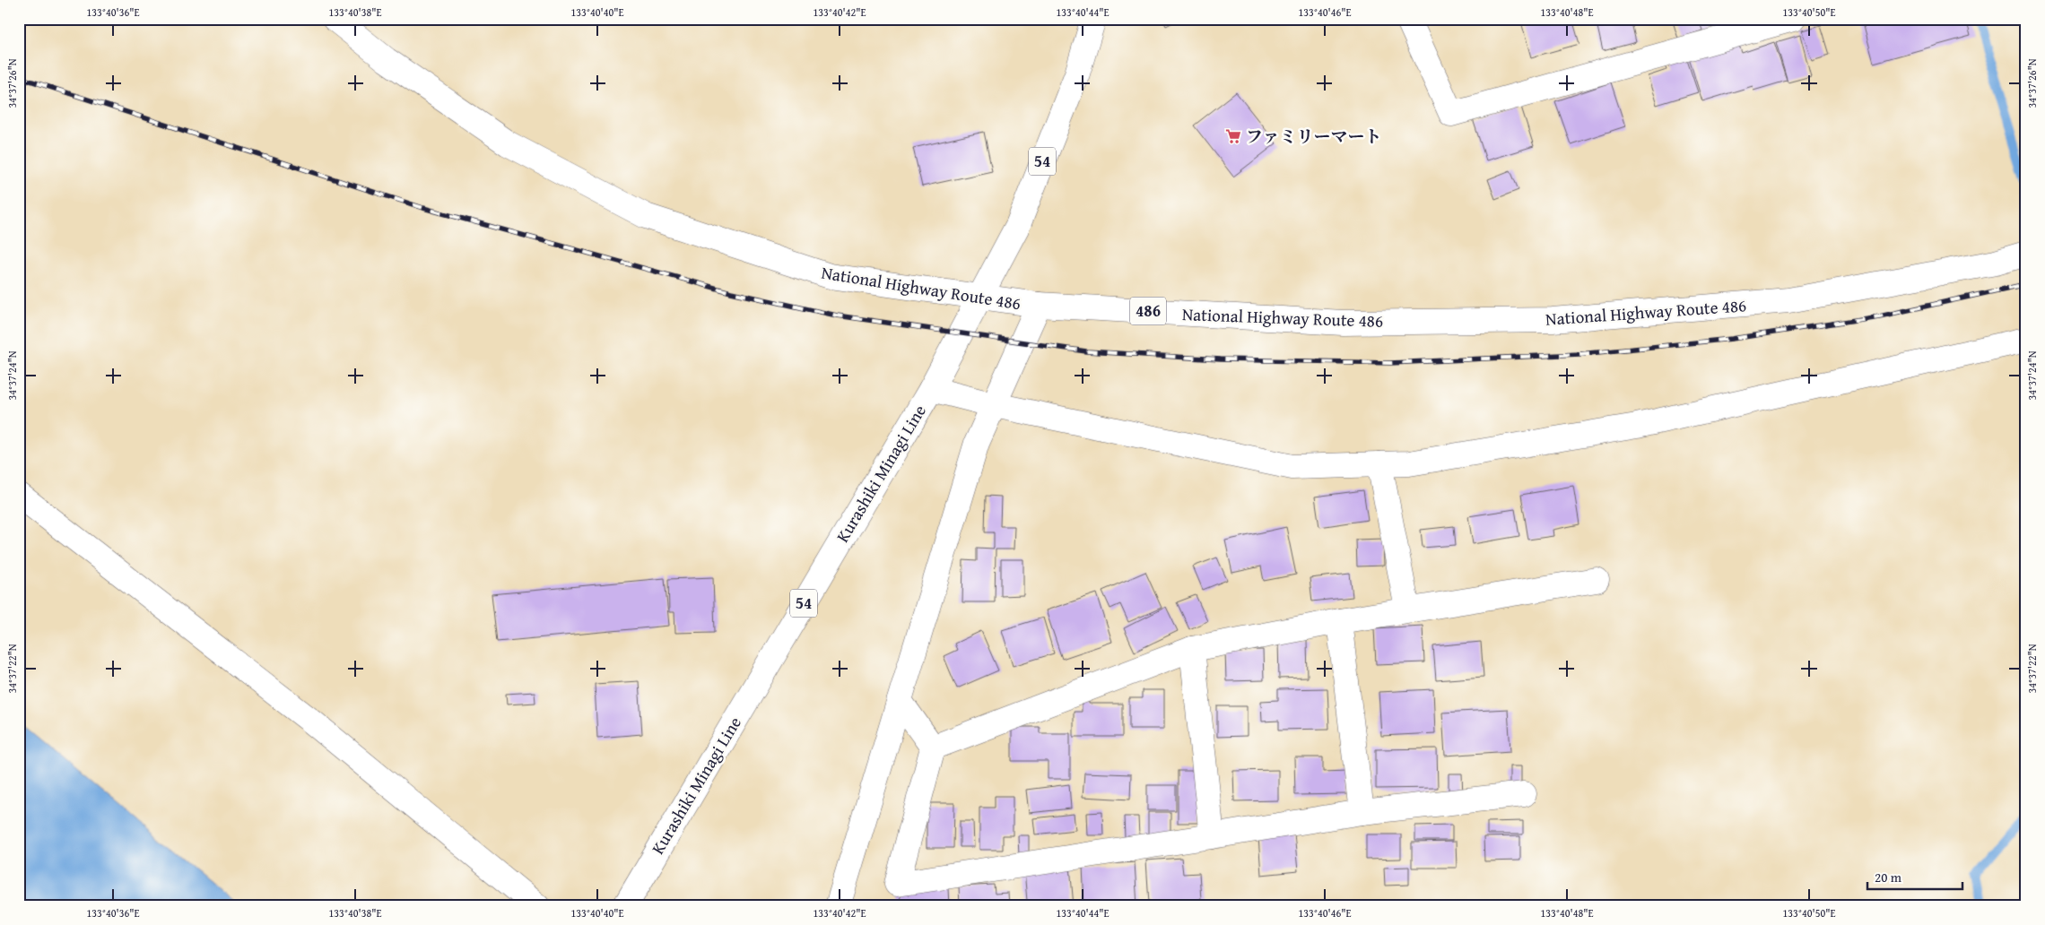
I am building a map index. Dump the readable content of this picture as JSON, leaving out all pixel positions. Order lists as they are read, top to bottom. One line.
{"streets":{"main road":["54","National Highway Route 486","486","Kurashiki Minagi Line"]},"crossings":[["National Highway Route 486","Kurashiki Minagi Line"]],"places":{"supermarket":["ファミリーマート"]},"scale_bar":"20 m","coordinates":["133°40'36\"E","133°40'38\"E","133°40'40\"E","133°40'42\"E","133°40'44\"E","133°40'46\"E","133°40'48\"E","133°40'50\"E","34°37'26\"N","34°37'24\"N","34°37'22\"N"]}
